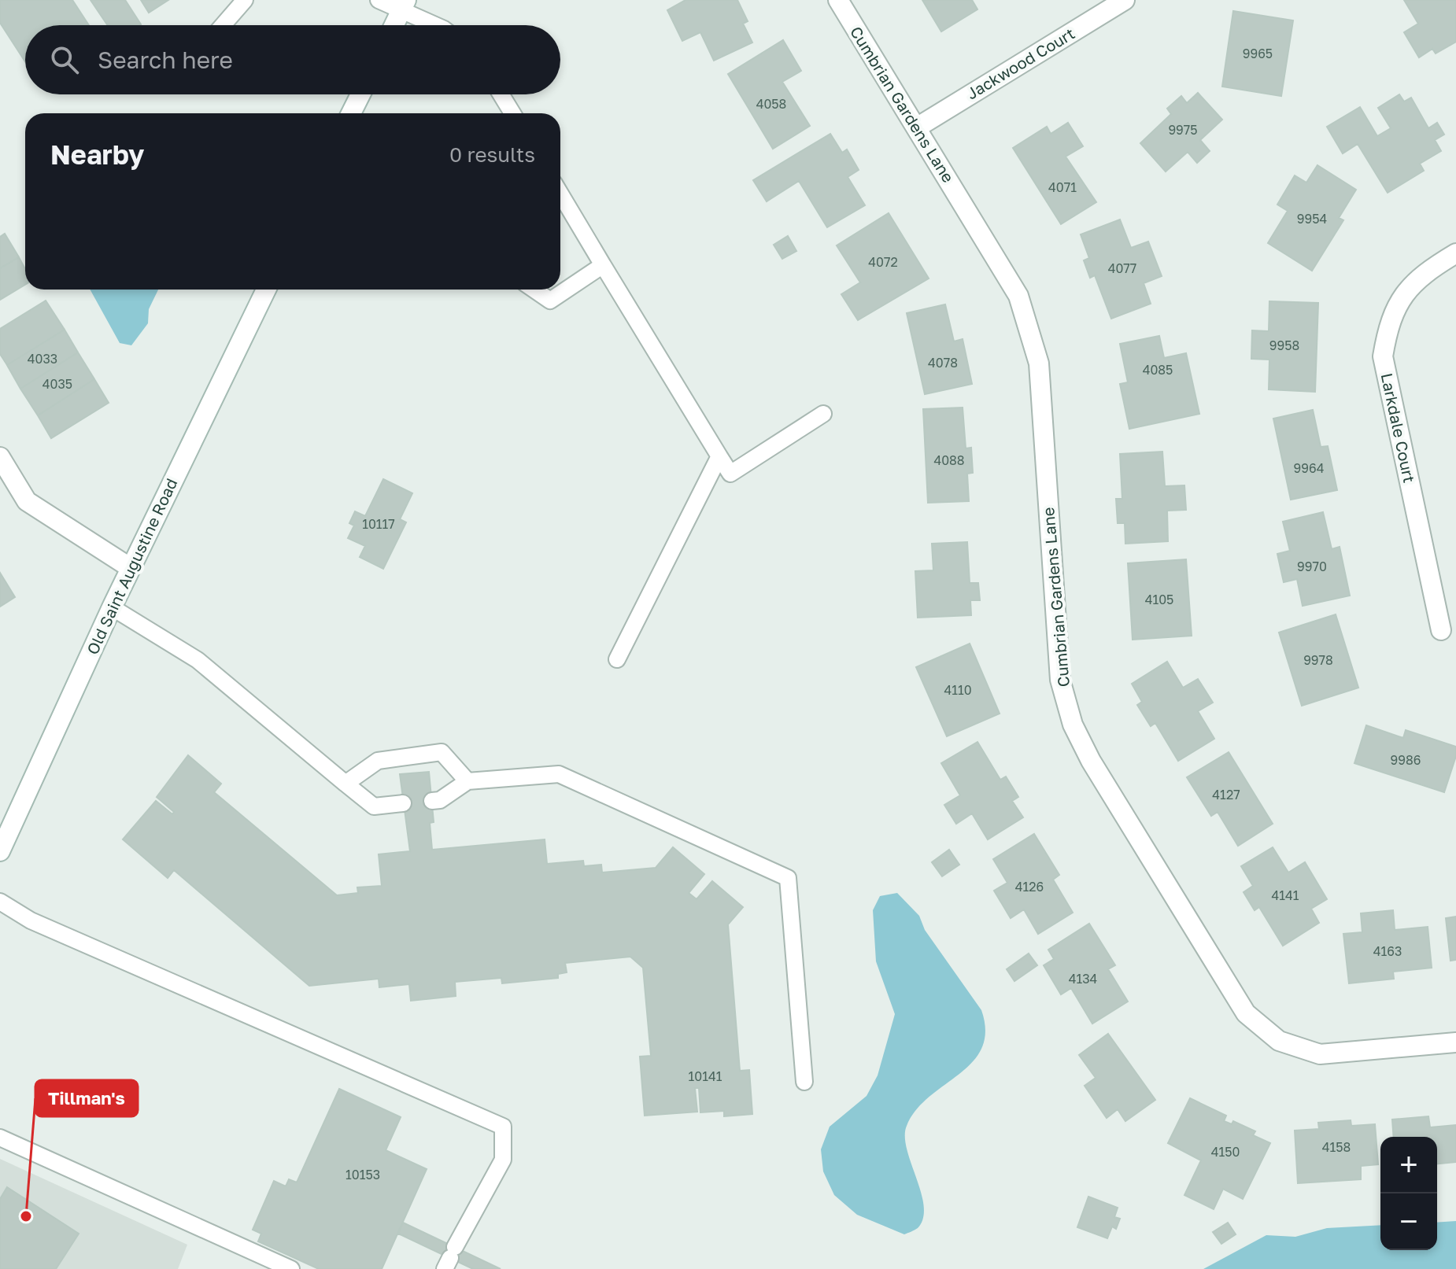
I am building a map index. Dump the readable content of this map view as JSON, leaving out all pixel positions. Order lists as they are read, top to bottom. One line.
{"streets":{"street":["Jackwood Court","Cumbrian Gardens Lane","Larkdale Court","Old Saint Augustine Road"]},"crossings":[["Jackwood Court","Cumbrian Gardens Lane"]],"places":["Tillman's"],"house_numbers":["9965","4058","9975","4071","9954","4072","4077","9958","4033","4078","4085","4035","4088","9964","10117","9970","4105","9978","4110","9986","4127","4126","4141","4163","4134","10141","4158","4150","10153"],"page":{"search":"Search here","heading":["Nearby","0 results"],"map_buttons":["+","−"]}}
